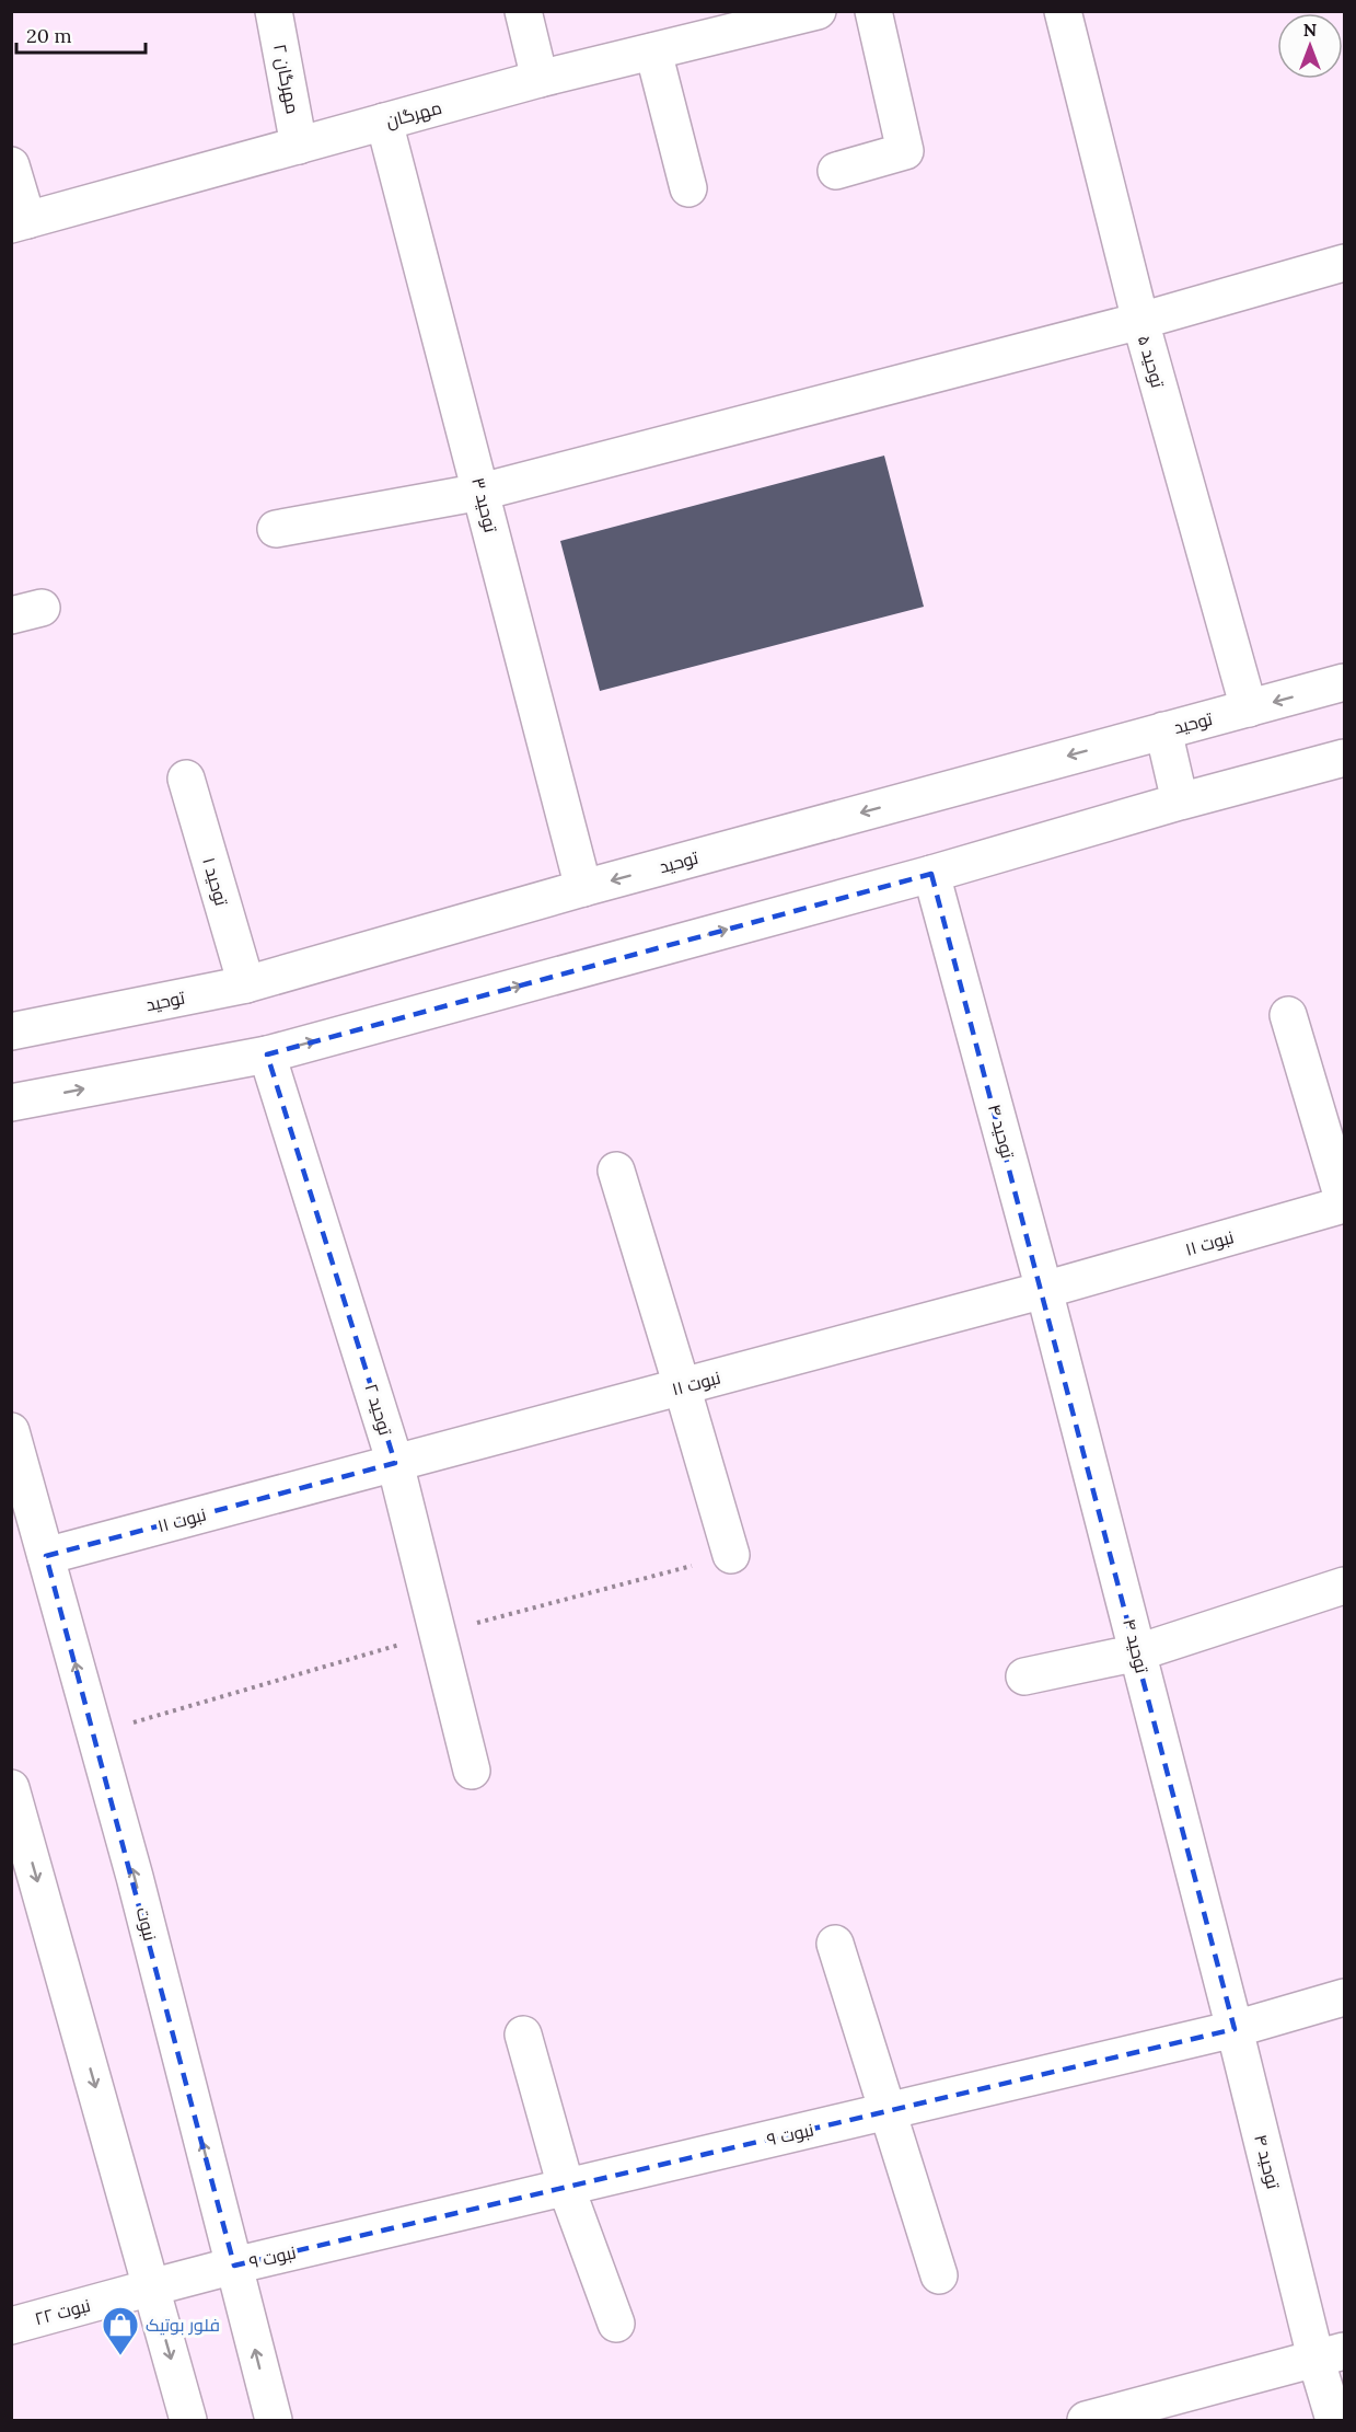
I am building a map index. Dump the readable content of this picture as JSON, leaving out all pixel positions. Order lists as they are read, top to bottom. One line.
{"streets":{"street":["مهرگان ۲","مهرگان","توحید ۵","توحید ۳","توحید","توحید ۱","توحید ۴","نبوت ۱۱","توحید ۲","نبوت","نبوت ۹","نبوت ۲۲"]},"crossings":[["مهرگان ۲","مهرگان"],["مهرگان","توحید ۳"],["توحید ۵","توحید"],["توحید ۳","توحید"],["توحید","توحید ۱"],["توحید ۴","نبوت ۱۱"],["توحید ۴","نبوت ۹"],["نبوت ۱۱","توحید ۲"],["نبوت ۱۱","نبوت"],["نبوت","نبوت ۹"],["نبوت ۹","نبوت ۲۲"]],"places":{"shop":["فلور بوتیک"]},"scale_bar":"20 m","north":"top"}
